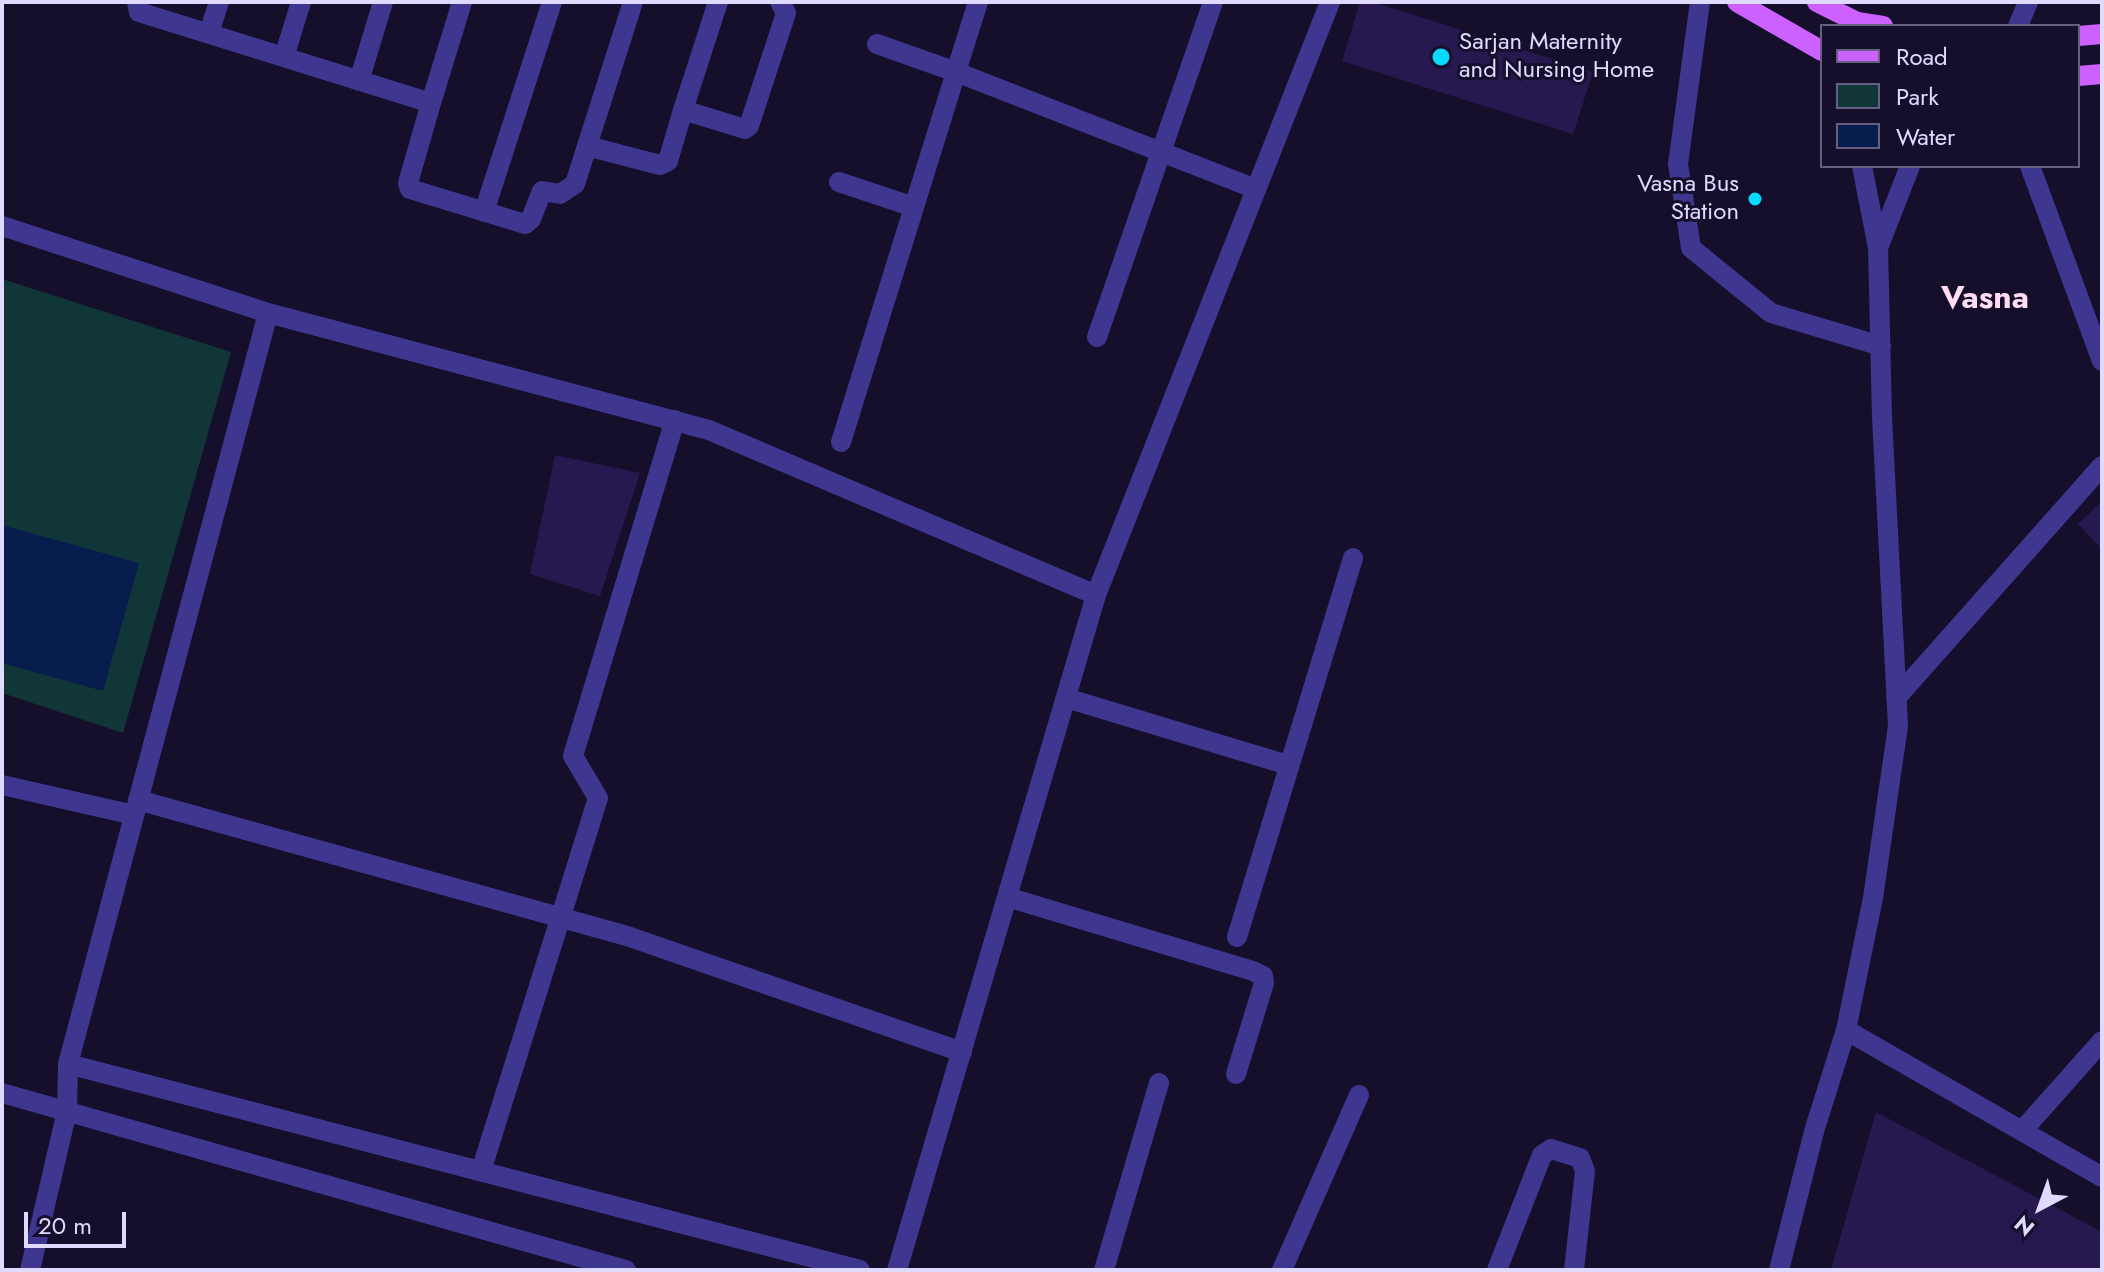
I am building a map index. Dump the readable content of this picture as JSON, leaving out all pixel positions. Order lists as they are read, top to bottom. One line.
{"districts":["Vasna"],"places":["Sarjan Maternity and Nursing Home","Vasna Bus Station"],"legend":["Road","Park","Water"],"scale_bar":"20 m","north":"bottom left"}
